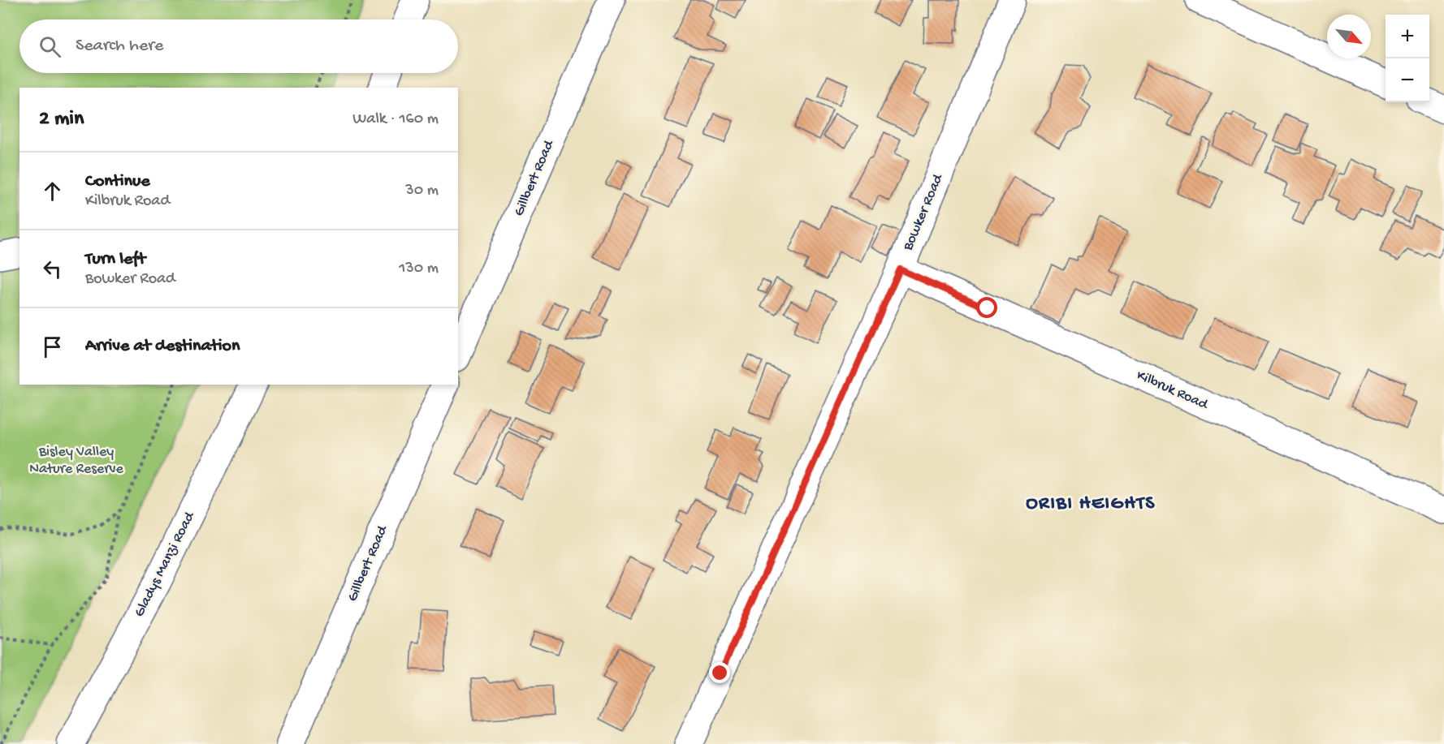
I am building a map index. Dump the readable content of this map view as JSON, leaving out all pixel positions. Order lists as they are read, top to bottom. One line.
{"streets":{"street":["Gillbert Road","Bowker Road","Kilbruk Road","Gladys Manzi Road"]},"crossings":[["Bowker Road","Kilbruk Road"]],"districts":["ORIBI HEIGHTS"],"parks":["Bisley Valley Nature Reserve"],"north":"bottom right","page":{"map_buttons":["+","−"],"search":"Search here","heading":["2 min","Walk · 160 m"],"list":[["Continue","Kilbruk Road","30 m"],["Turn left","Bowker Road","130 m"],"Arrive at destination"]}}
